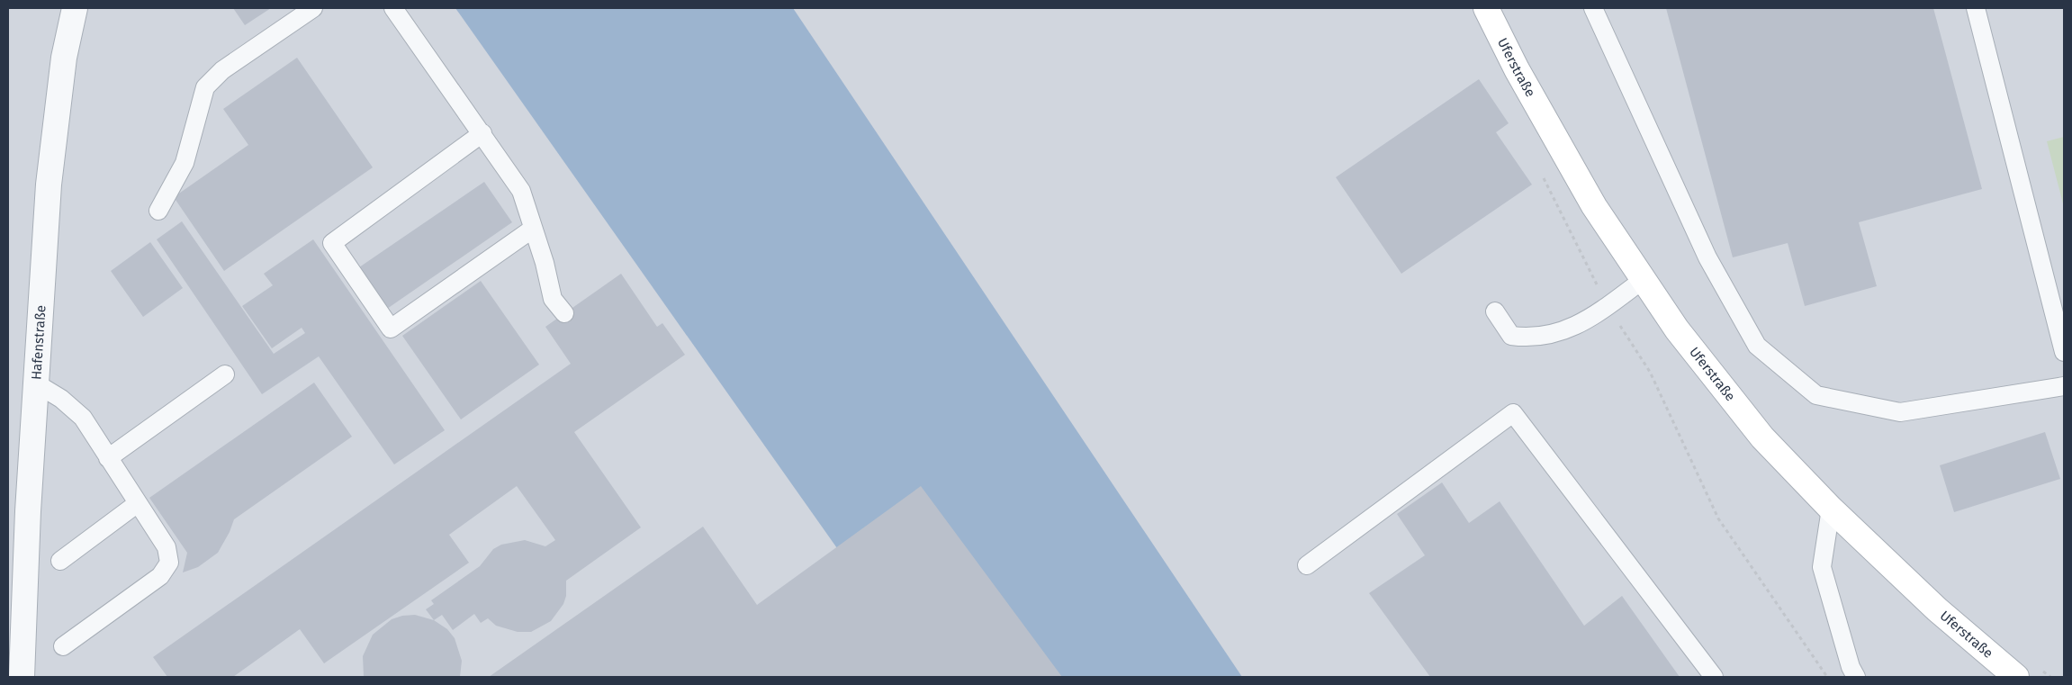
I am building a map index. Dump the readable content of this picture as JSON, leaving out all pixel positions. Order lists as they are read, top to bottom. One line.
{"streets":{"main road":["Uferstraße"],"street":["Hafenstraße"]}}
